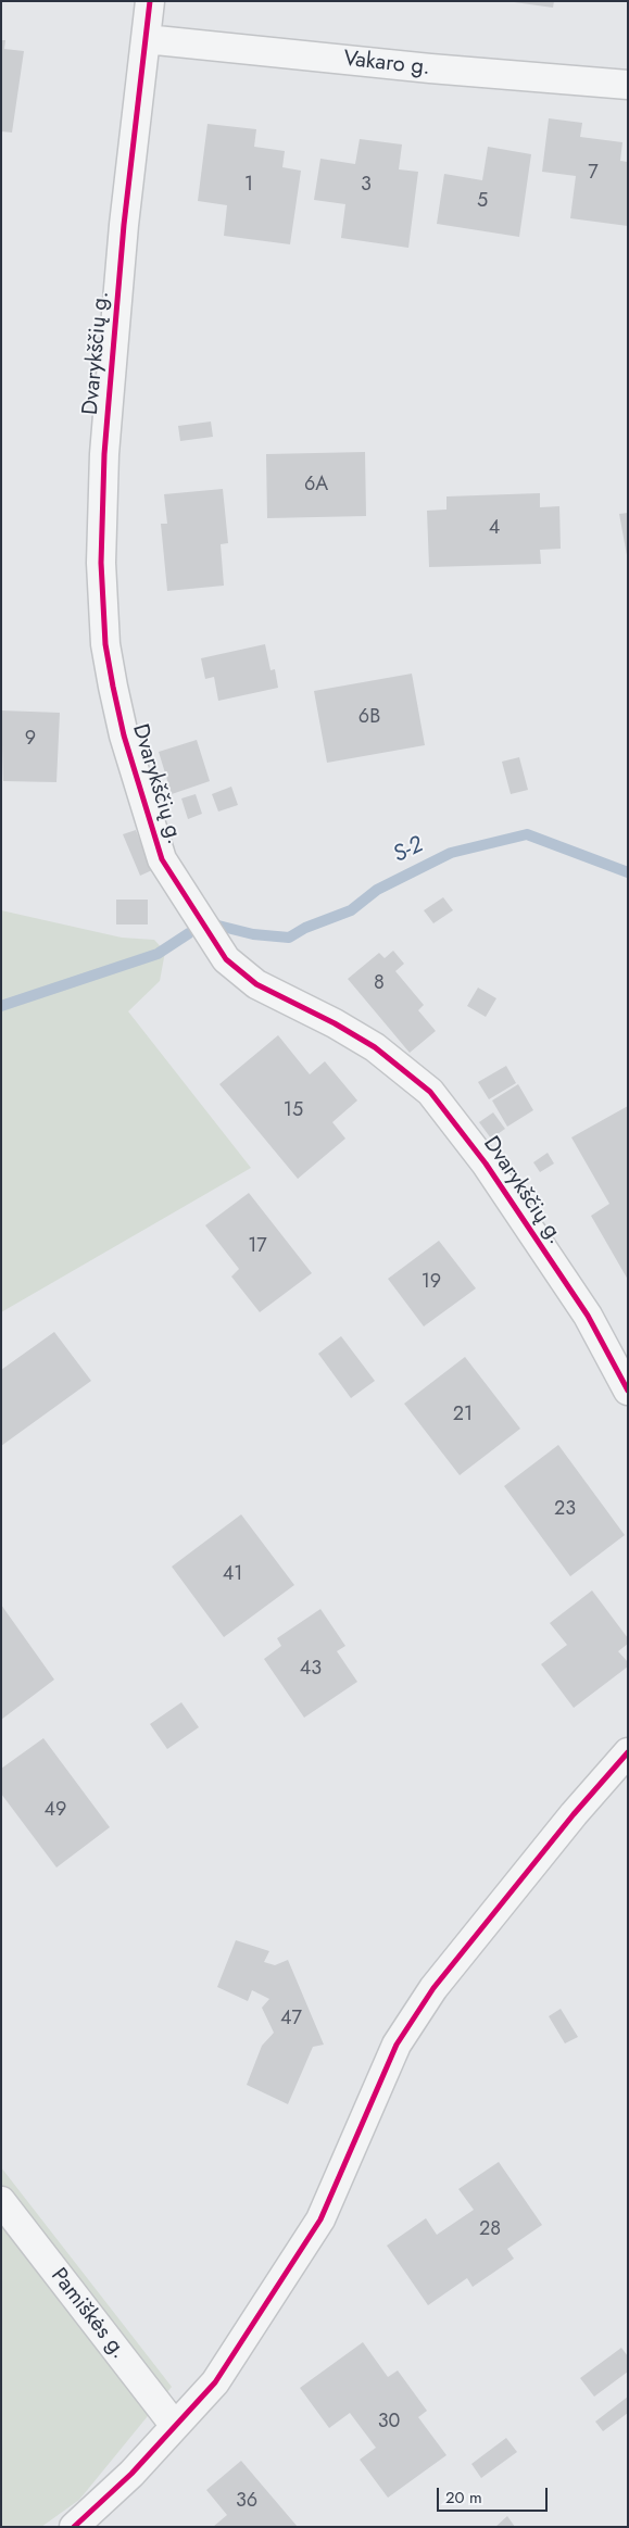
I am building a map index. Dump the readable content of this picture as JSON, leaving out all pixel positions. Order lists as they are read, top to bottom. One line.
{"streets":{"street":["Vakaro g.","Dvarykščių g.","Pamiškės g."]},"crossings":[["Vakaro g.","Dvarykščių g."]],"water":["S-2"],"house_numbers":["7","1","3","5","6A","4","6B","9","8","15","17","19","21","23","41","43","49","47","28","30","36"],"scale_bar":"20 m"}
